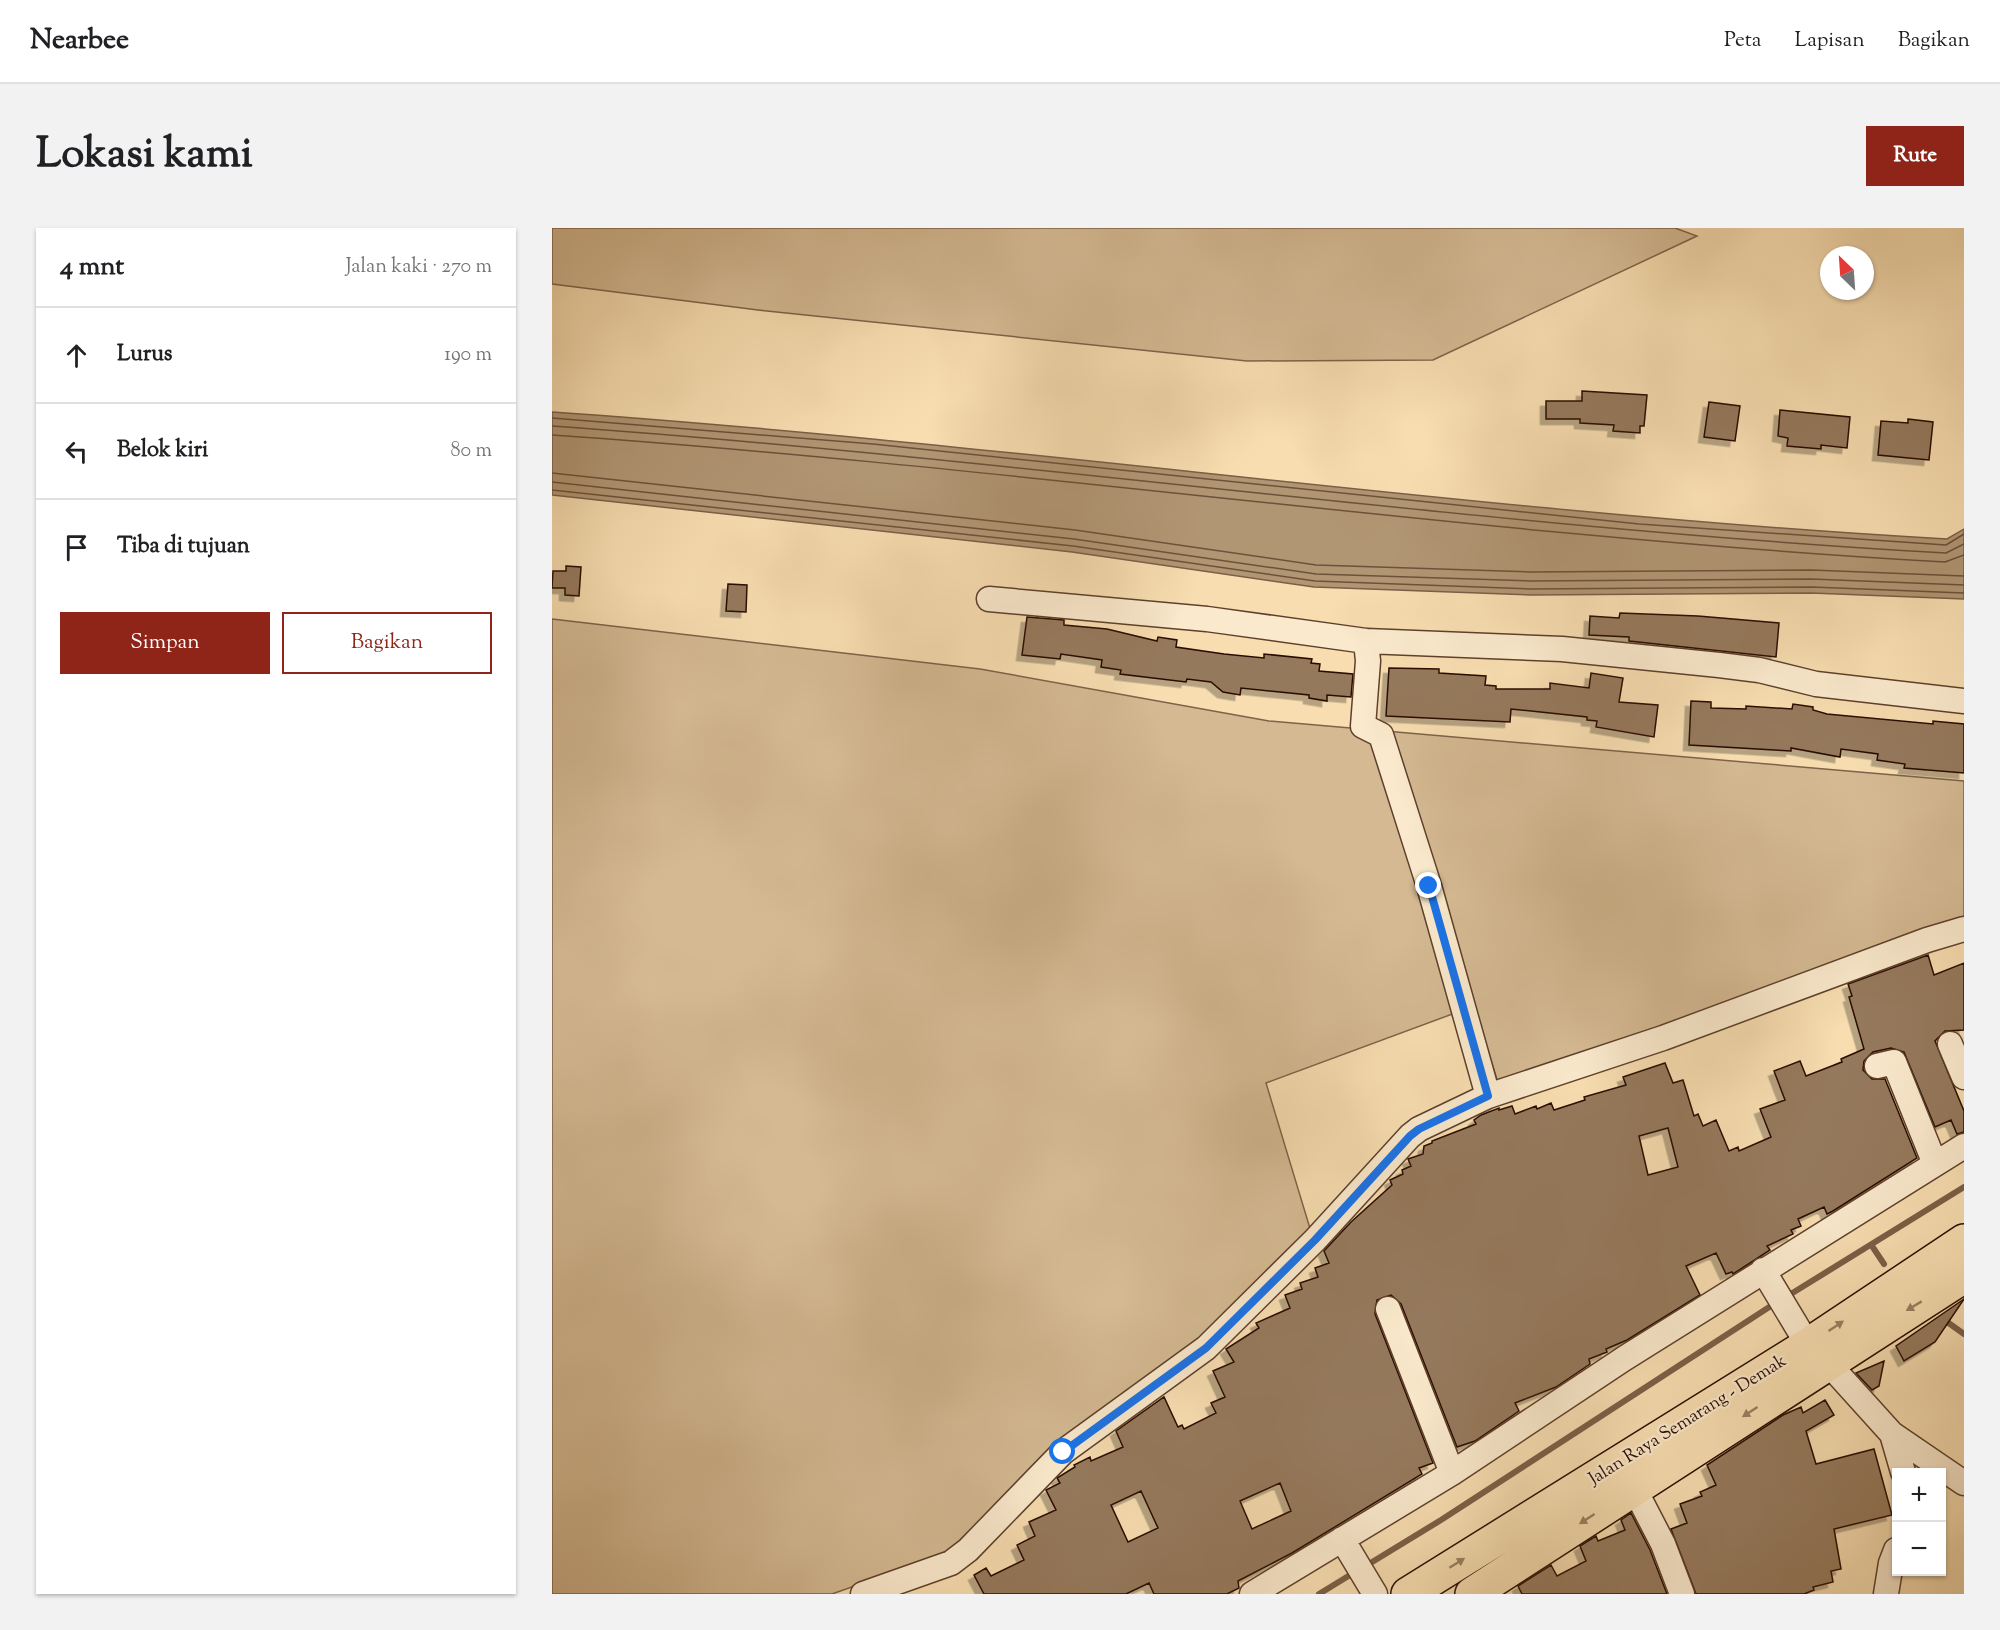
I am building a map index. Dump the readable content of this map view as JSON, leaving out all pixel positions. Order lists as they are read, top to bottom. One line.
{"streets":{"highway":["Jalan Raya Semarang - Demak"]},"north":"top left","page":{"header":"Nearbee","nav":["Peta","Lapisan","Bagikan"],"title":"Lokasi kami","buttons":["Rute",["Simpan","Bagikan"]],"heading":["4 mnt","Jalan kaki · 270 m"],"list":[["Lurus","190 m"],["Belok kiri","80 m"],"Tiba di tujuan"],"map_buttons":["+","−"]}}
